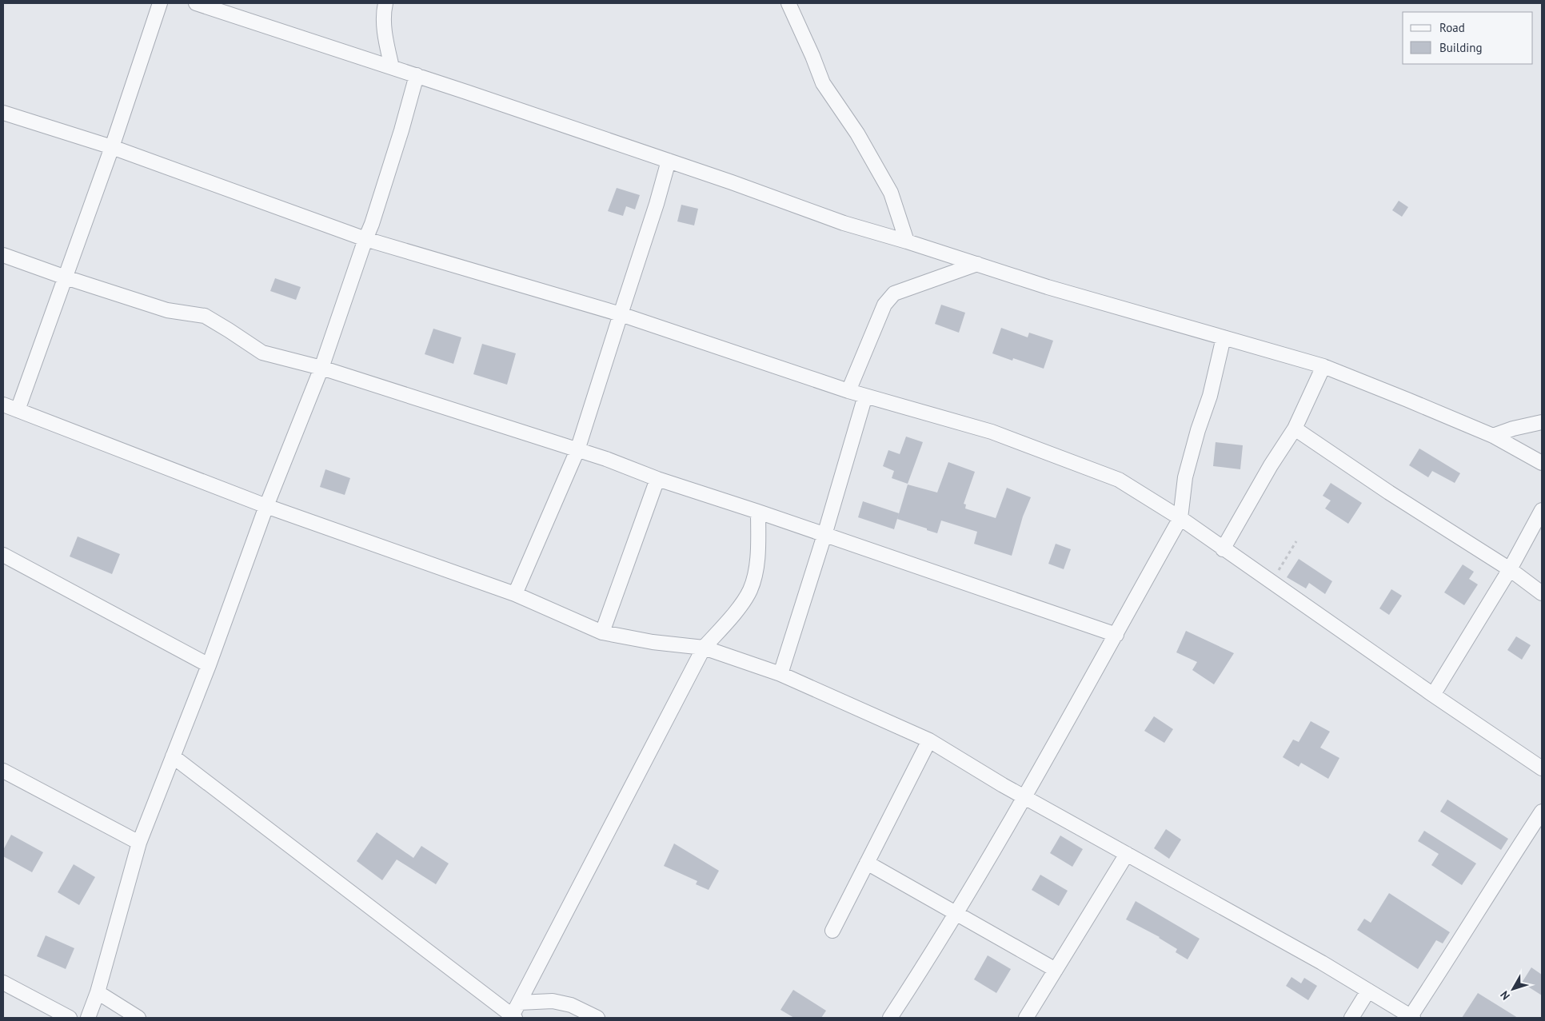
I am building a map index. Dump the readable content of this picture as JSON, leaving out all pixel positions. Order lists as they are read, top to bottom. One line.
{"legend":["Road","Building"],"north":"bottom left"}
